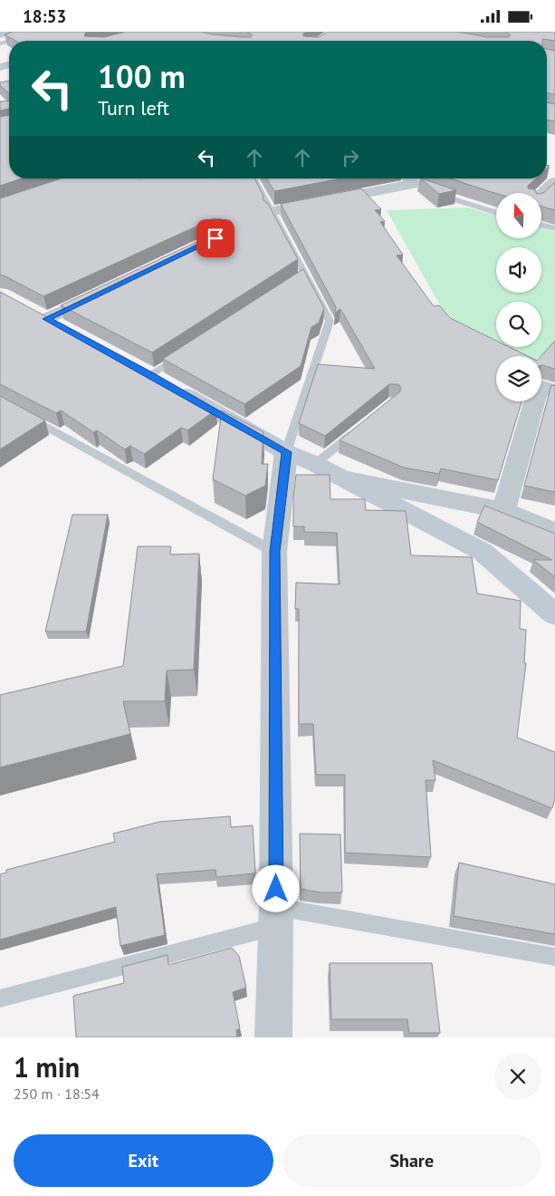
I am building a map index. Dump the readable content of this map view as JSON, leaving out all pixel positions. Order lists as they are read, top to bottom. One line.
{"north":"top","page":{"status":"18:53","turn":["100 m","Turn left"],"heading":["1 min","250 m · 18:54"],"buttons":["Exit","Share"]}}
